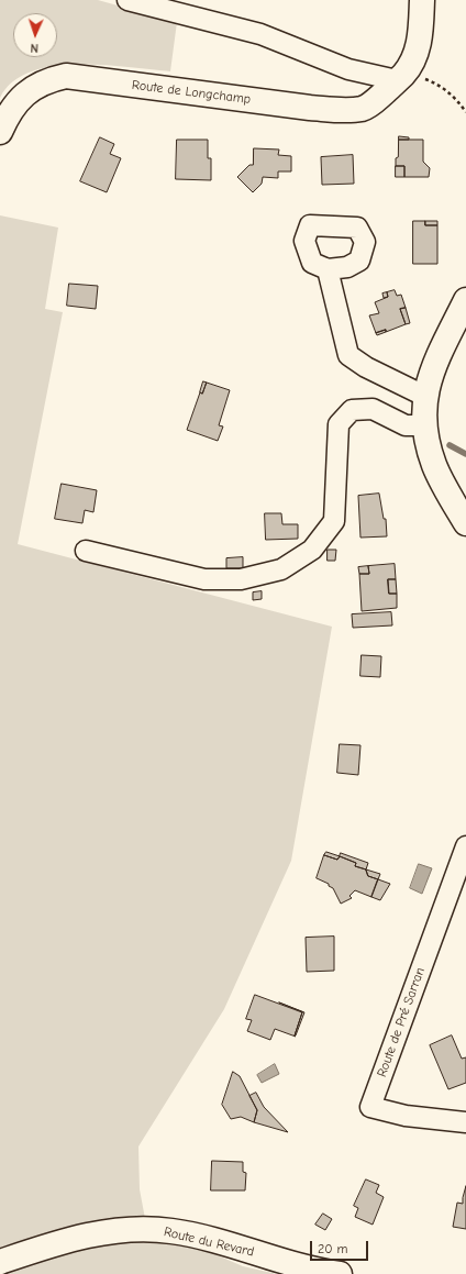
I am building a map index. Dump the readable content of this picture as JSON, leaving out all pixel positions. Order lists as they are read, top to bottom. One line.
{"streets":{"street":["Route de Longchamp","Route de Pré Sarran","Route du Revard"]},"scale_bar":"20 m","north":"bottom"}
